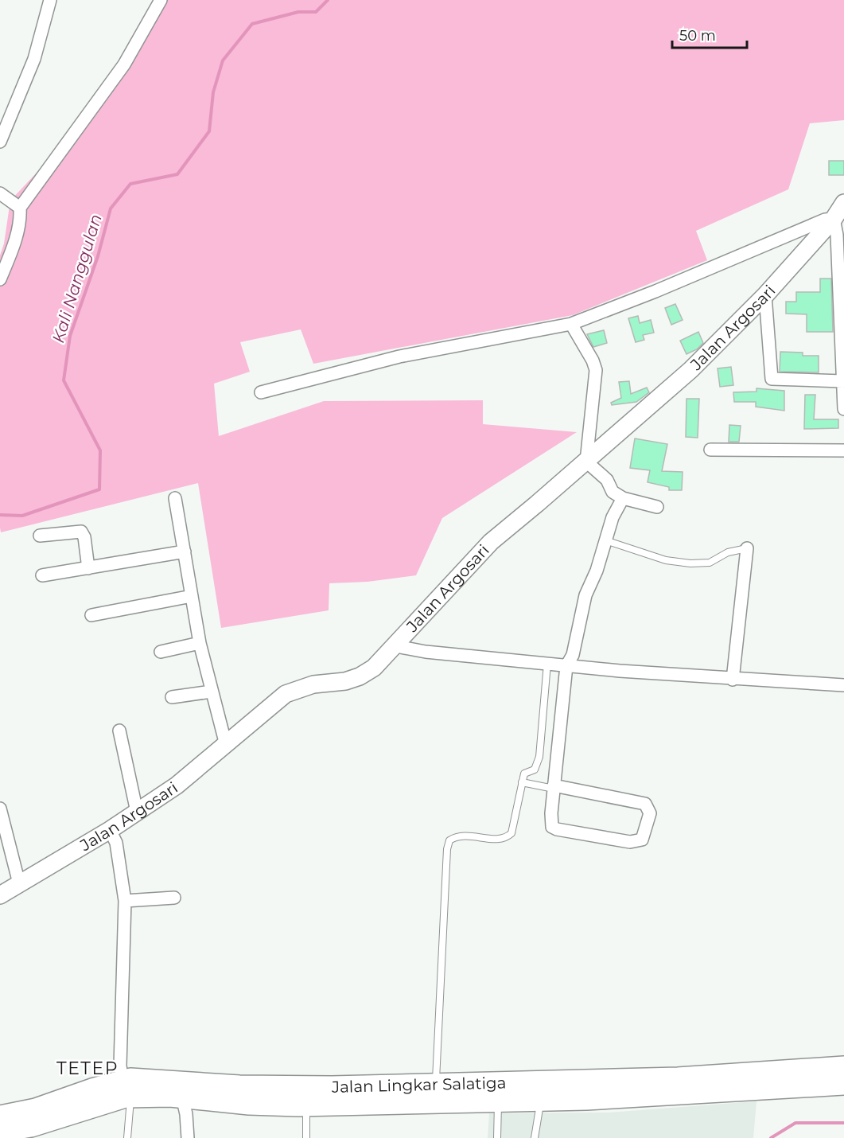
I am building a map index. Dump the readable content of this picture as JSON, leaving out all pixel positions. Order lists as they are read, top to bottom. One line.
{"streets":{"highway":["Jalan Lingkar Salatiga"],"street":["Jalan Argosari"]},"districts":["TETEP"],"water":["Kali Nanggulan"],"scale_bar":"50 m"}
